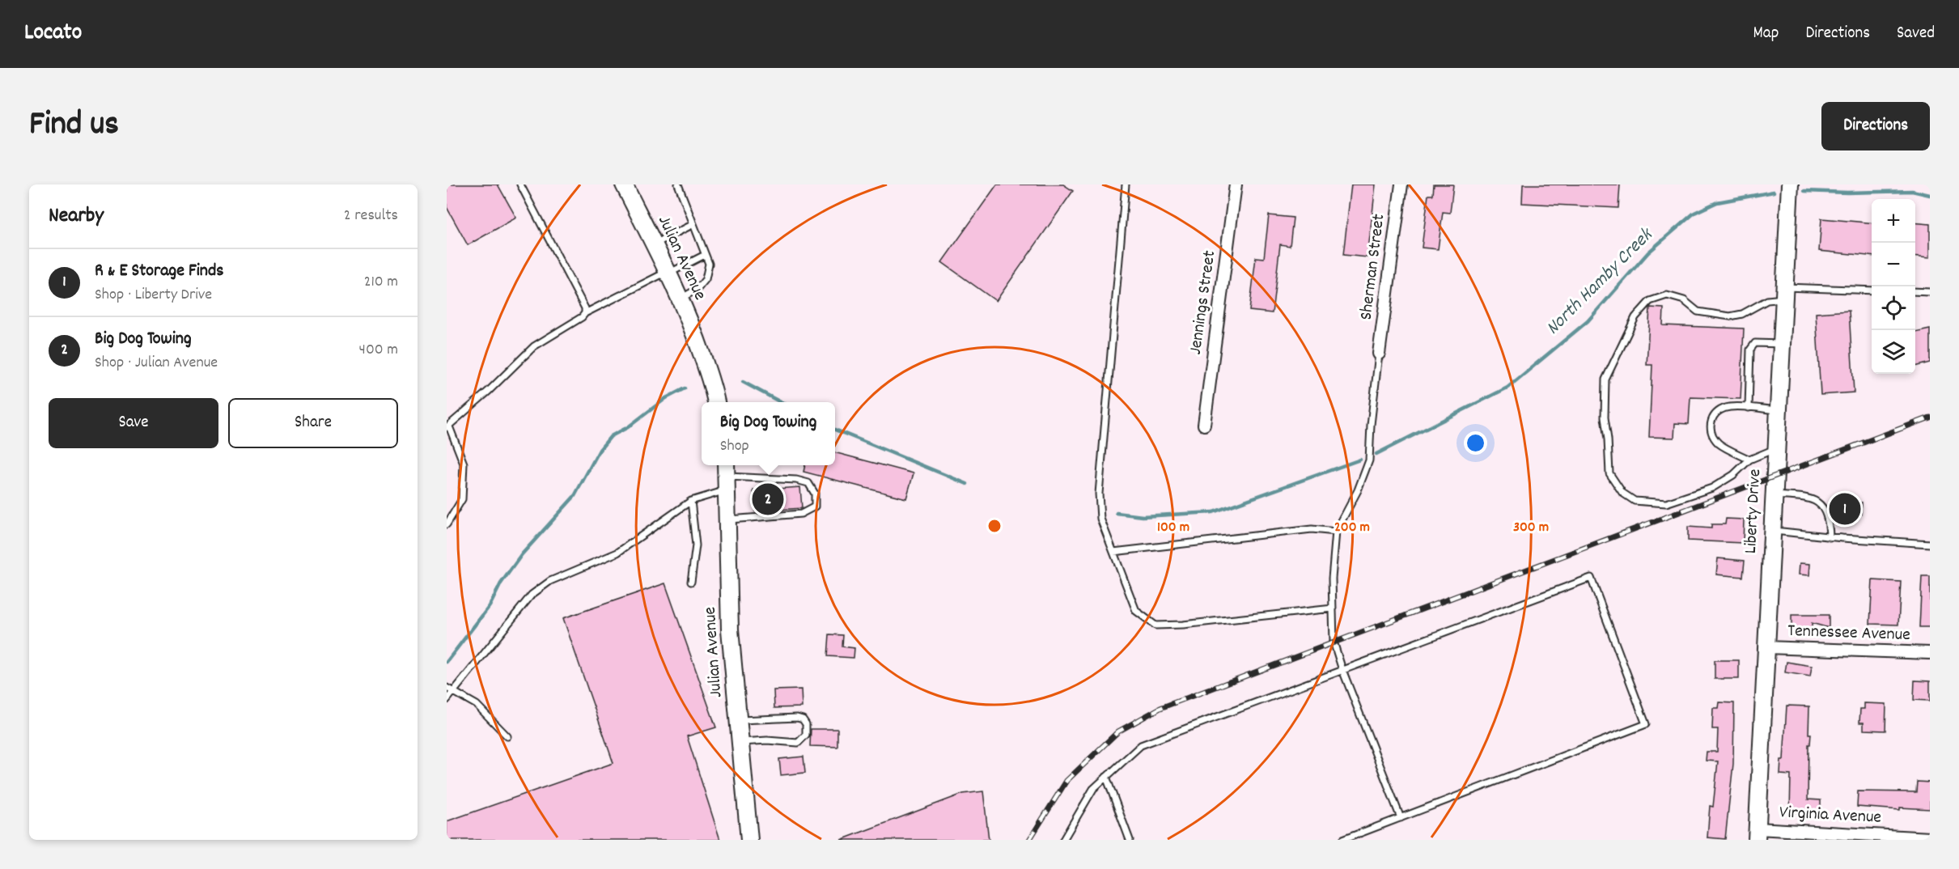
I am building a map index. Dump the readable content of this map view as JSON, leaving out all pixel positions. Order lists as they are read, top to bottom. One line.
{"streets":{"street":["Julian Avenue","Sherman Street","Jennings Street","Liberty Drive","Tennessee Avenue","Virginia Avenue"]},"crossings":[["Liberty Drive","Tennessee Avenue"],["Liberty Drive","Virginia Avenue"]],"water":["North Hamby Creek"],"page":{"header":"Locato","nav":["Map","Directions","Saved"],"title":"Find us","buttons":["Directions",["Save","Share"]],"heading":["Nearby","2 results"],"map_buttons":["+","−"],"list":[{"mark":"1","name":"R & E Storage Finds","note":"Shop · Liberty Drive","value":"210 m"},{"mark":"2","name":"Big Dog Towing","note":"Shop · Julian Avenue","value":"400 m"}],"popup":["Big Dog Towing","Shop"],"pins":["2","1"]},"rings":["100 m","200 m","300 m"]}
